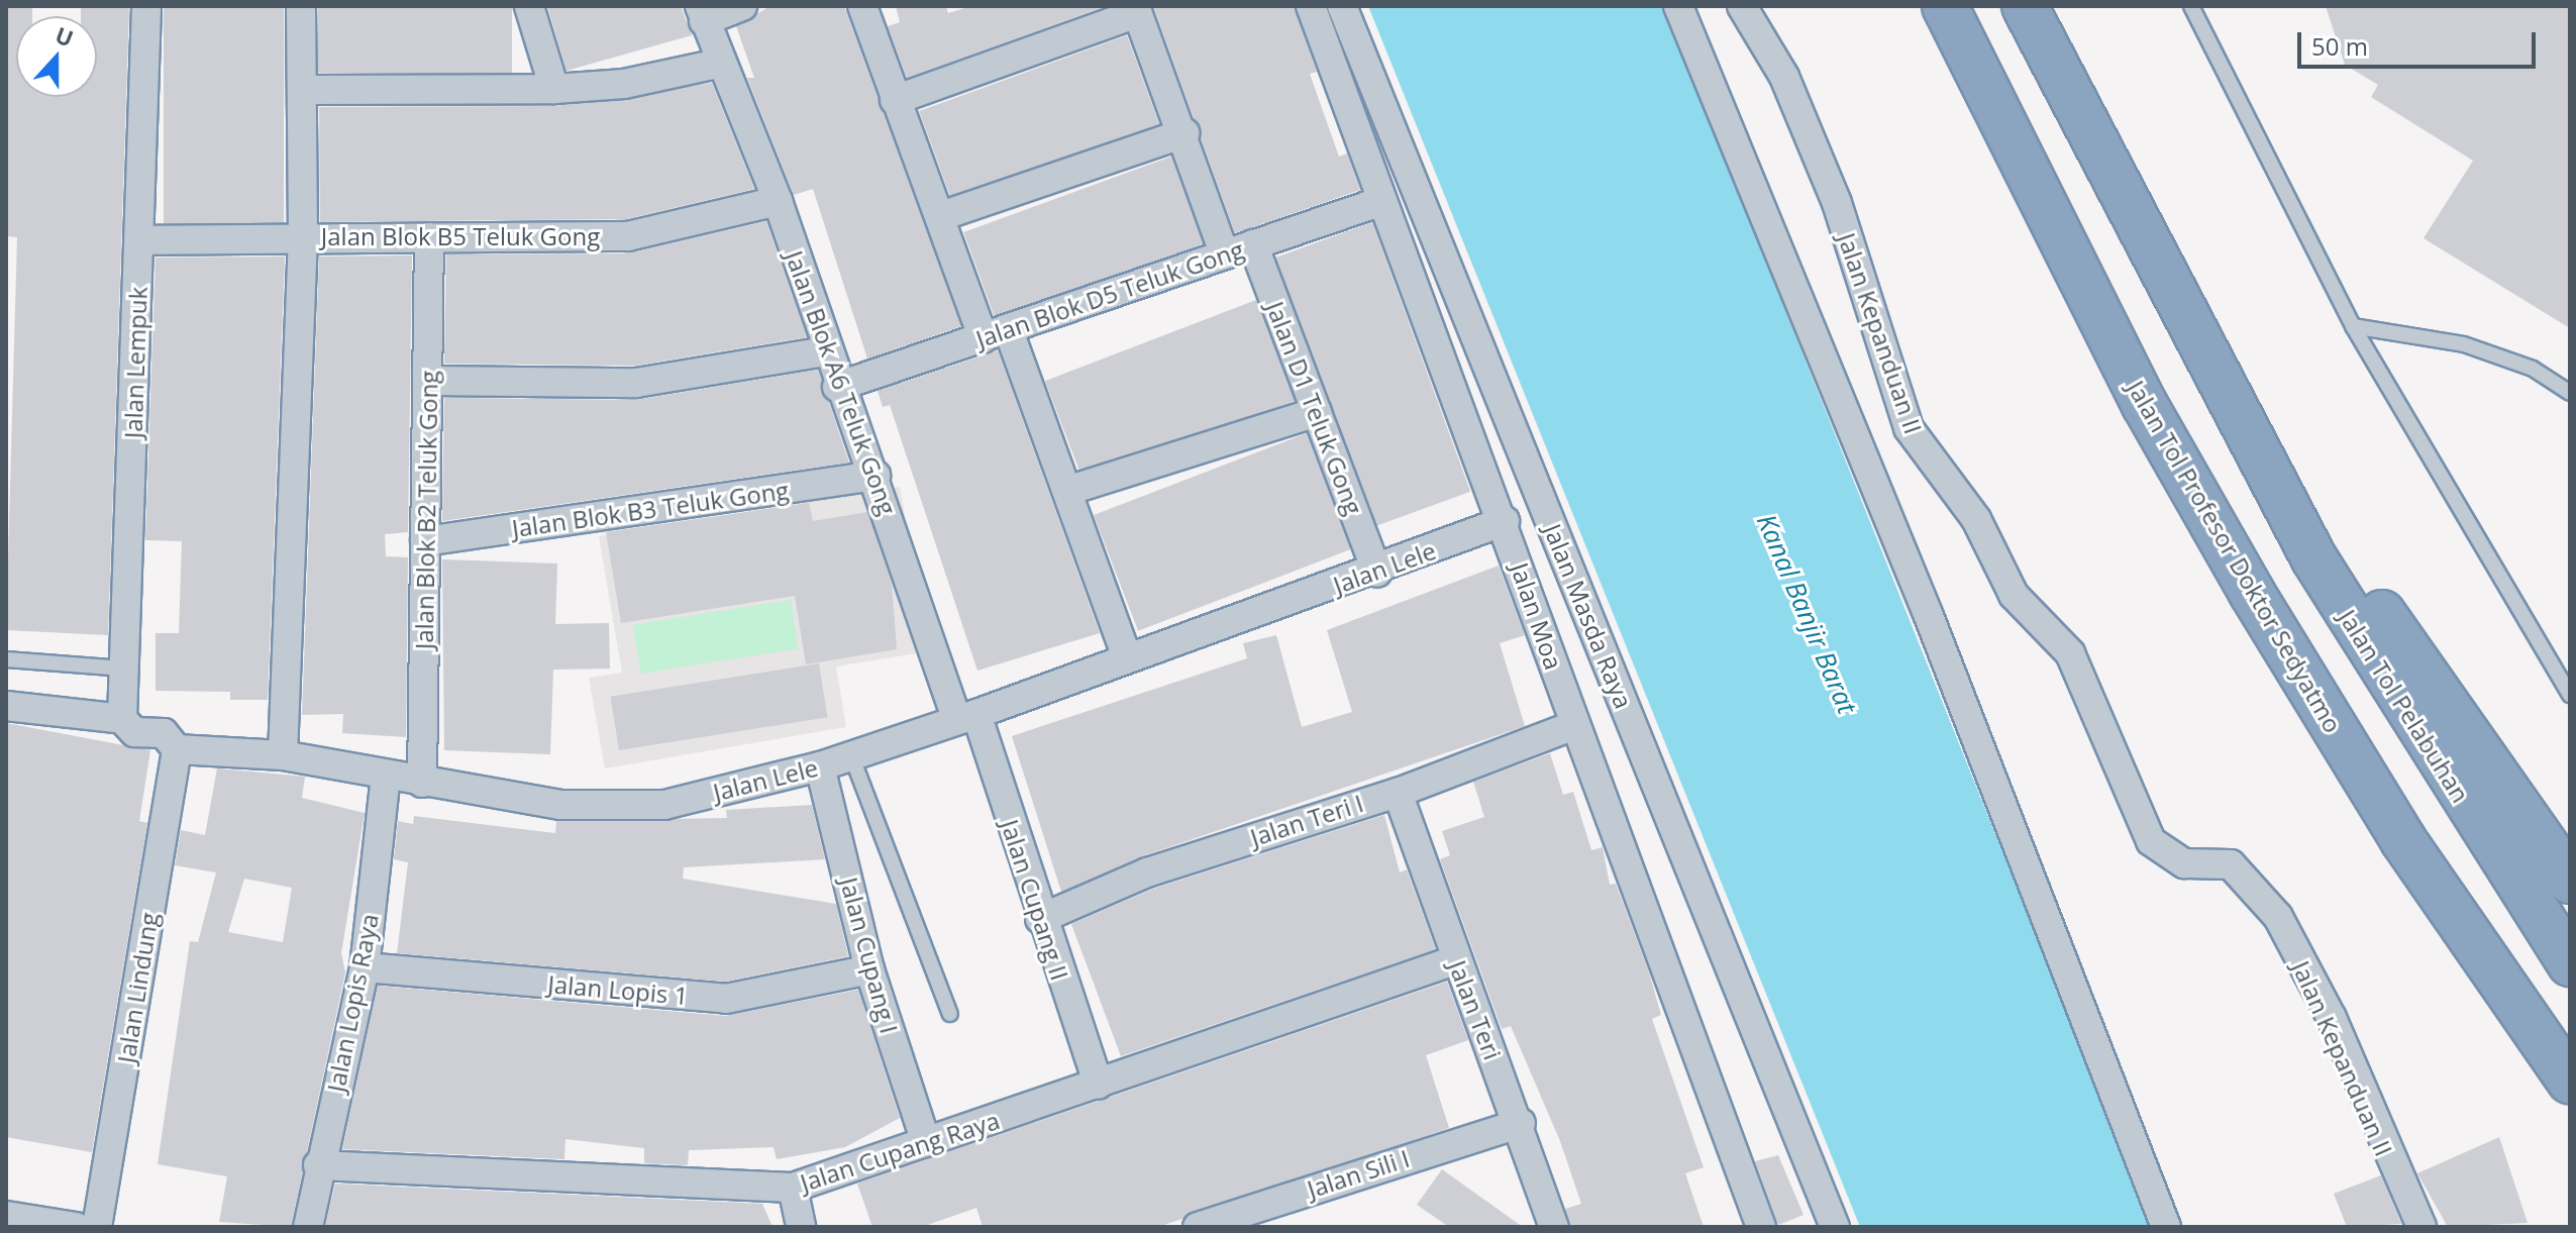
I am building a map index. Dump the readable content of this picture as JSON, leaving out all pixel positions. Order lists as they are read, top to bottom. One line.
{"streets":{"highway":["Jalan Tol Profesor Doktor Sedyatmo","Jalan Tol Pelabuhan"],"street":["Jalan Blok B5 Teluk Gong","Jalan Blok D5 Teluk Gong","Jalan Kepanduan II","Jalan Lempuk","Jalan Blok A6 Teluk Gong","Jalan D1 Teluk Gong","Jalan Blok B3 Teluk Gong","Jalan Blok B2 Teluk Gong","Jalan Lele","Jalan Moa","Jalan Masda Raya","Jalan Teri I","Jalan Cupang II","Jalan Cupang I","Jalan Lindung","Jalan Lopis 1","Jalan Lopis Raya","Jalan Teri","Jalan Cupang Raya","Jalan Sili I"]},"crossings":[["Jalan Blok B5 Teluk Gong","Jalan Lempuk"],["Jalan Blok B5 Teluk Gong","Jalan Blok A6 Teluk Gong"],["Jalan Blok B5 Teluk Gong","Jalan Blok B2 Teluk Gong"],["Jalan Blok D5 Teluk Gong","Jalan Blok A6 Teluk Gong"],["Jalan Blok D5 Teluk Gong","Jalan D1 Teluk Gong"],["Jalan Blok D5 Teluk Gong","Jalan Moa"],["Jalan Lempuk","Jalan Lele"],["Jalan Blok A6 Teluk Gong","Jalan Blok B3 Teluk Gong"],["Jalan Blok A6 Teluk Gong","Jalan Lele"],["Jalan Blok A6 Teluk Gong","Jalan Cupang II"],["Jalan D1 Teluk Gong","Jalan Lele"],["Jalan Blok B3 Teluk Gong","Jalan Blok B2 Teluk Gong"],["Jalan Blok B2 Teluk Gong","Jalan Lele"],["Jalan Lele","Jalan Moa"],["Jalan Lele","Jalan Cupang II"],["Jalan Lele","Jalan Cupang I"],["Jalan Lele","Jalan Lindung"],["Jalan Lele","Jalan Lopis Raya"],["Jalan Moa","Jalan Teri I"],["Jalan Teri I","Jalan Cupang II"],["Jalan Teri I","Jalan Teri"],["Jalan Cupang II","Jalan Cupang Raya"],["Jalan Cupang I","Jalan Lopis 1"],["Jalan Cupang I","Jalan Cupang Raya"],["Jalan Lopis 1","Jalan Lopis Raya"],["Jalan Lopis Raya","Jalan Cupang Raya"],["Jalan Teri","Jalan Cupang Raya"],["Jalan Teri","Jalan Sili I"]],"water":["Kanal Banjir Barat"],"scale_bar":"50 m","north":"top"}
